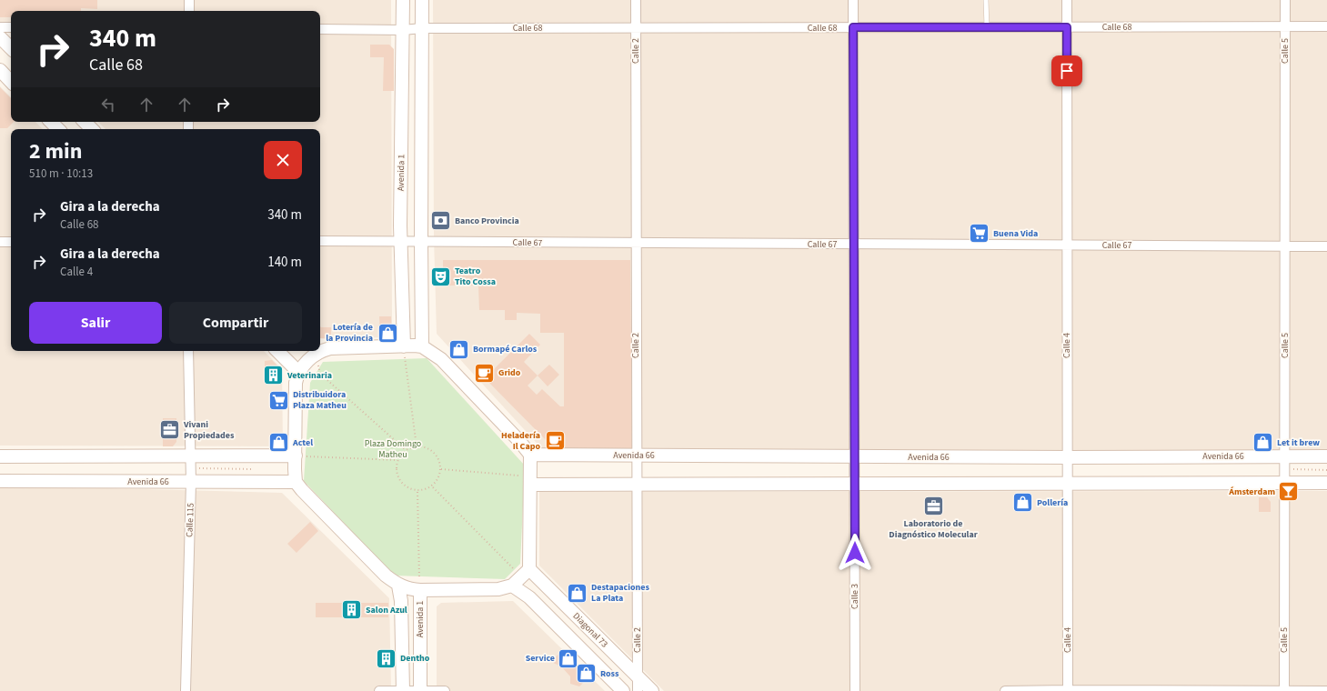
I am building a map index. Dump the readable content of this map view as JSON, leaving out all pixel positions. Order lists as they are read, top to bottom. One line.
{"streets":{"main road":["Avenida 1","Avenida 66","Diagonal 73"],"street":["Calle 68","Calle 2","Calle 5","Calle 67","Calle 4","Calle 115","Calle 3"]},"crossings":[["Calle 68","Calle 2"],["Calle 68","Calle 5"],["Calle 68","Avenida 1"],["Calle 68","Calle 4"],["Calle 68","Calle 3"],["Calle 2","Calle 67"],["Calle 2","Avenida 66"],["Calle 2","Diagonal 73"],["Calle 5","Calle 67"],["Calle 5","Avenida 66"],["Avenida 1","Calle 67"],["Calle 67","Calle 4"],["Calle 67","Calle 3"],["Calle 4","Avenida 66"],["Avenida 66","Calle 115"],["Avenida 66","Calle 3"]],"parks":["Plaza Domingo Matheu"],"places":{"bank":["Banco Provincia"],"supermarket":["Buena Vida","Distribuidora Plaza Matheu"],"theatre":["Teatro Tito Cossa"],"shop":["Lotería de la Provincia","Bormapé Carlos","Actel","Let it brew","Pollería","Destapaciones La Plata","Service","Ross"],"cafe":["Grido","Heladería Il Capo"],"building":["Veterinaria","Salon Azul","Dentho"],"office":["Vivani Propiedades","Laboratorio de Diagnóstico Molecular"],"bar":["Ámsterdam"]},"page":{"turn":["340 m","Calle 68"],"heading":["2 min","510 m · 10:13"],"list":[{"name":"Gira a la derecha","note":"Calle 68","value":"340 m"},{"name":"Gira a la derecha","note":"Calle 4","value":"140 m"}],"buttons":["Salir","Compartir"]}}
